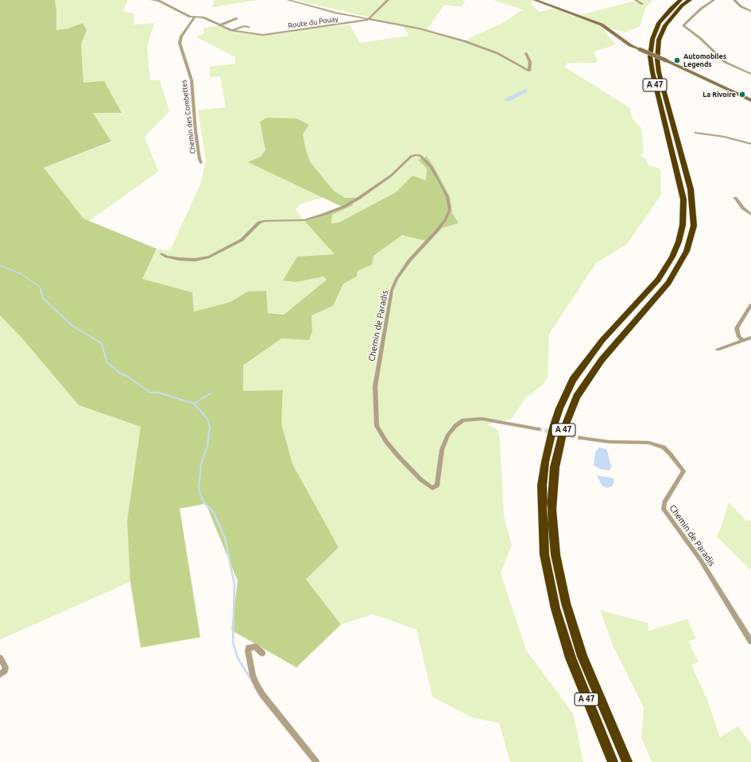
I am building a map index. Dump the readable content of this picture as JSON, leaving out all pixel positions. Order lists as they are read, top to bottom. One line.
{"streets":{"highway":["A 47"],"street":["Route du Pouay","Chemin des Combettes","Chemin de Paradis"]},"crossings":[["Route du Pouay","Chemin des Combettes"]],"places":["Automobiles Legends","La Rivoire"]}
